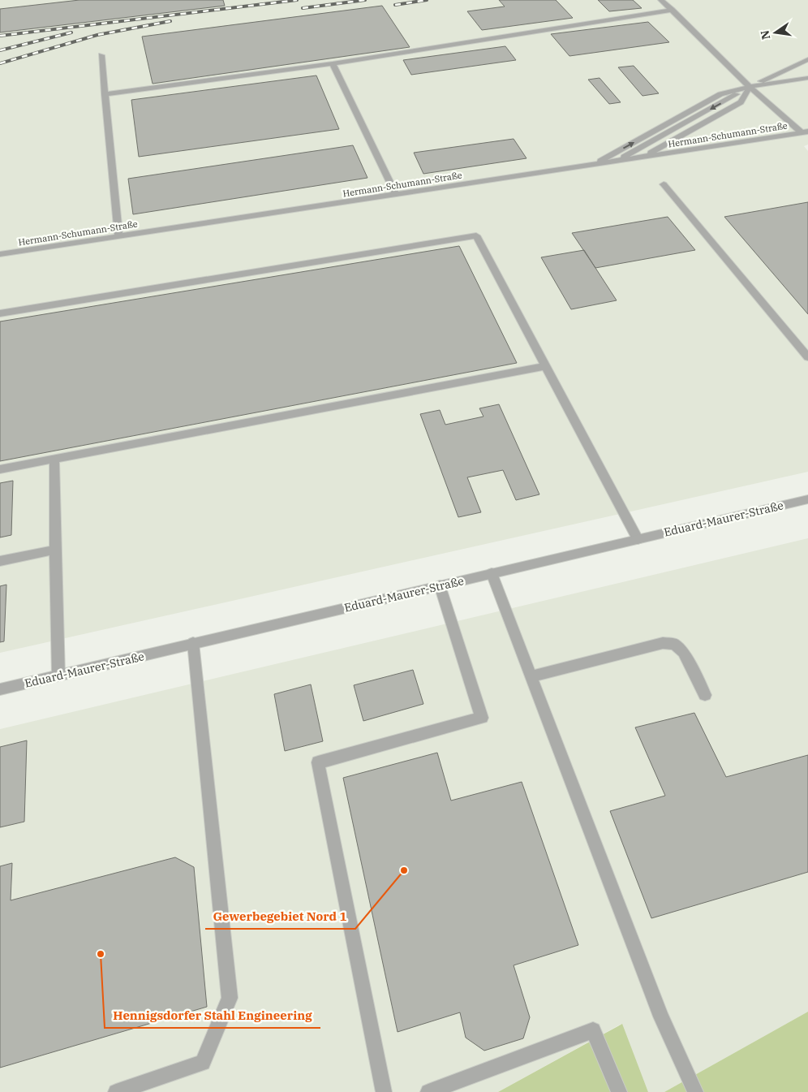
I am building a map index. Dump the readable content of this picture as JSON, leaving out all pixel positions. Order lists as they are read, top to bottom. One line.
{"streets":{"street":["Hermann-Schumann-Straße","Eduard-Maurer-Straße"]},"places":["Gewerbegebiet Nord 1","Hennigsdorfer Stahl Engineering"],"north":"left"}
